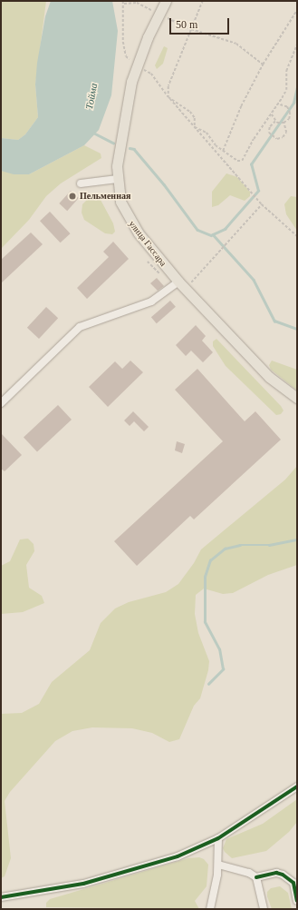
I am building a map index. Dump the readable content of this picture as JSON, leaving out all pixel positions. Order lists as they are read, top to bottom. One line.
{"streets":{"main road":["улица Гассара"]},"water":["Тойма"],"places":["Пельменная"],"scale_bar":"50 m"}
